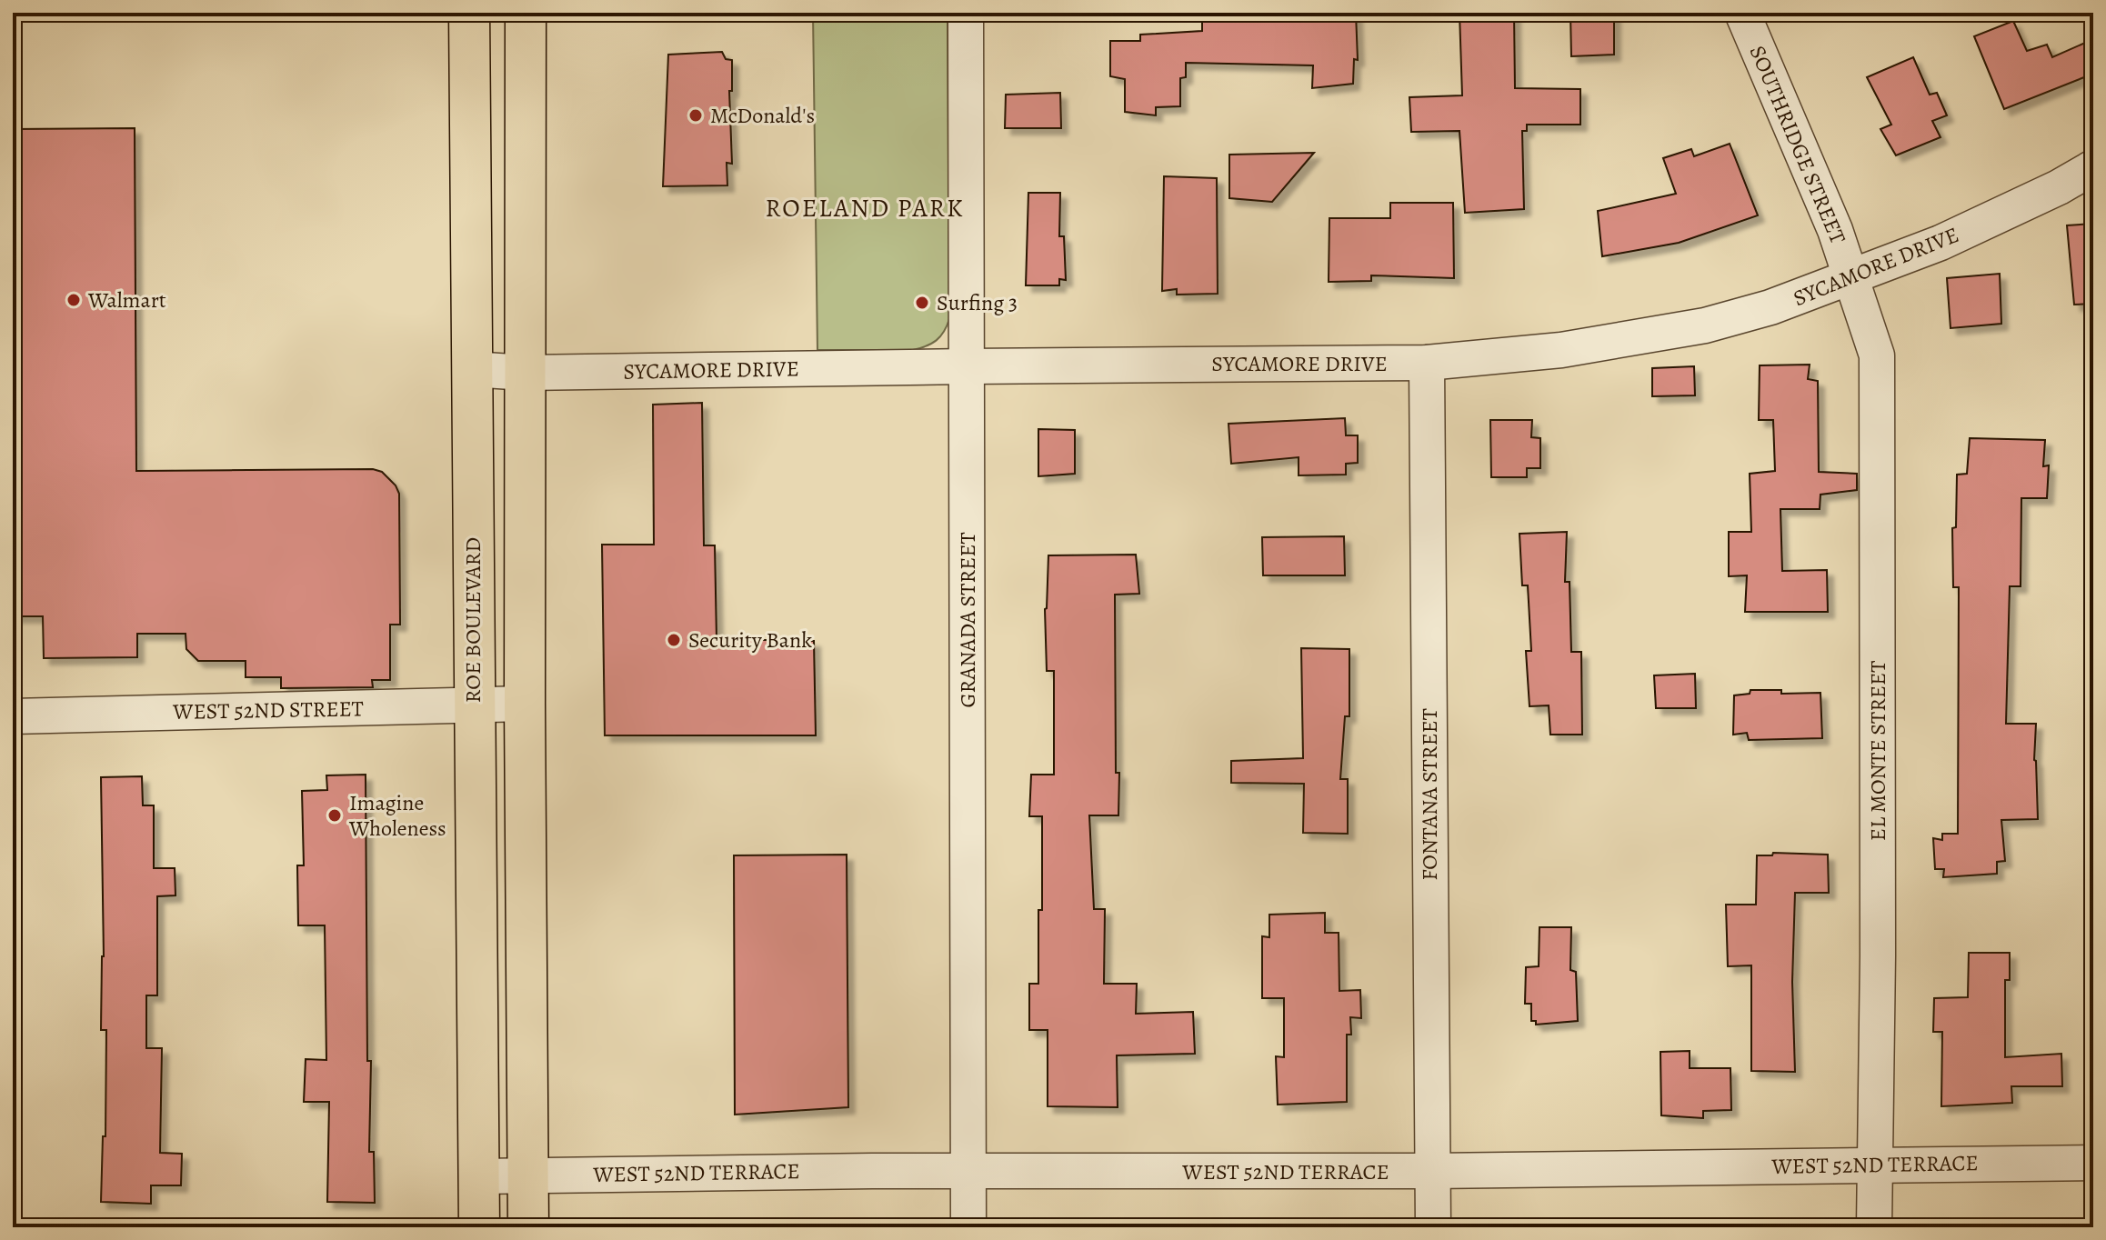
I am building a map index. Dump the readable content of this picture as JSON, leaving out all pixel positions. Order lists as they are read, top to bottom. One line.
{"streets":{"main road":["ROE BOULEVARD"],"street":["SOUTHRIDGE STREET","SYCAMORE DRIVE","GRANADA STREET","WEST 52ND STREET","EL MONTE STREET","FONTANA STREET","WEST 52ND TERRACE"]},"crossings":[["SOUTHRIDGE STREET","SYCAMORE DRIVE"],["SOUTHRIDGE STREET","EL MONTE STREET"],["SYCAMORE DRIVE","ROE BOULEVARD"],["SYCAMORE DRIVE","GRANADA STREET"],["SYCAMORE DRIVE","EL MONTE STREET"],["SYCAMORE DRIVE","FONTANA STREET"],["ROE BOULEVARD","WEST 52ND STREET"],["ROE BOULEVARD","WEST 52ND TERRACE"],["GRANADA STREET","WEST 52ND TERRACE"],["EL MONTE STREET","WEST 52ND TERRACE"],["FONTANA STREET","WEST 52ND TERRACE"]],"districts":["ROELAND PARK"],"places":["McDonald's","Walmart","Surfing 3","Security Bank","Imagine Wholeness"]}
